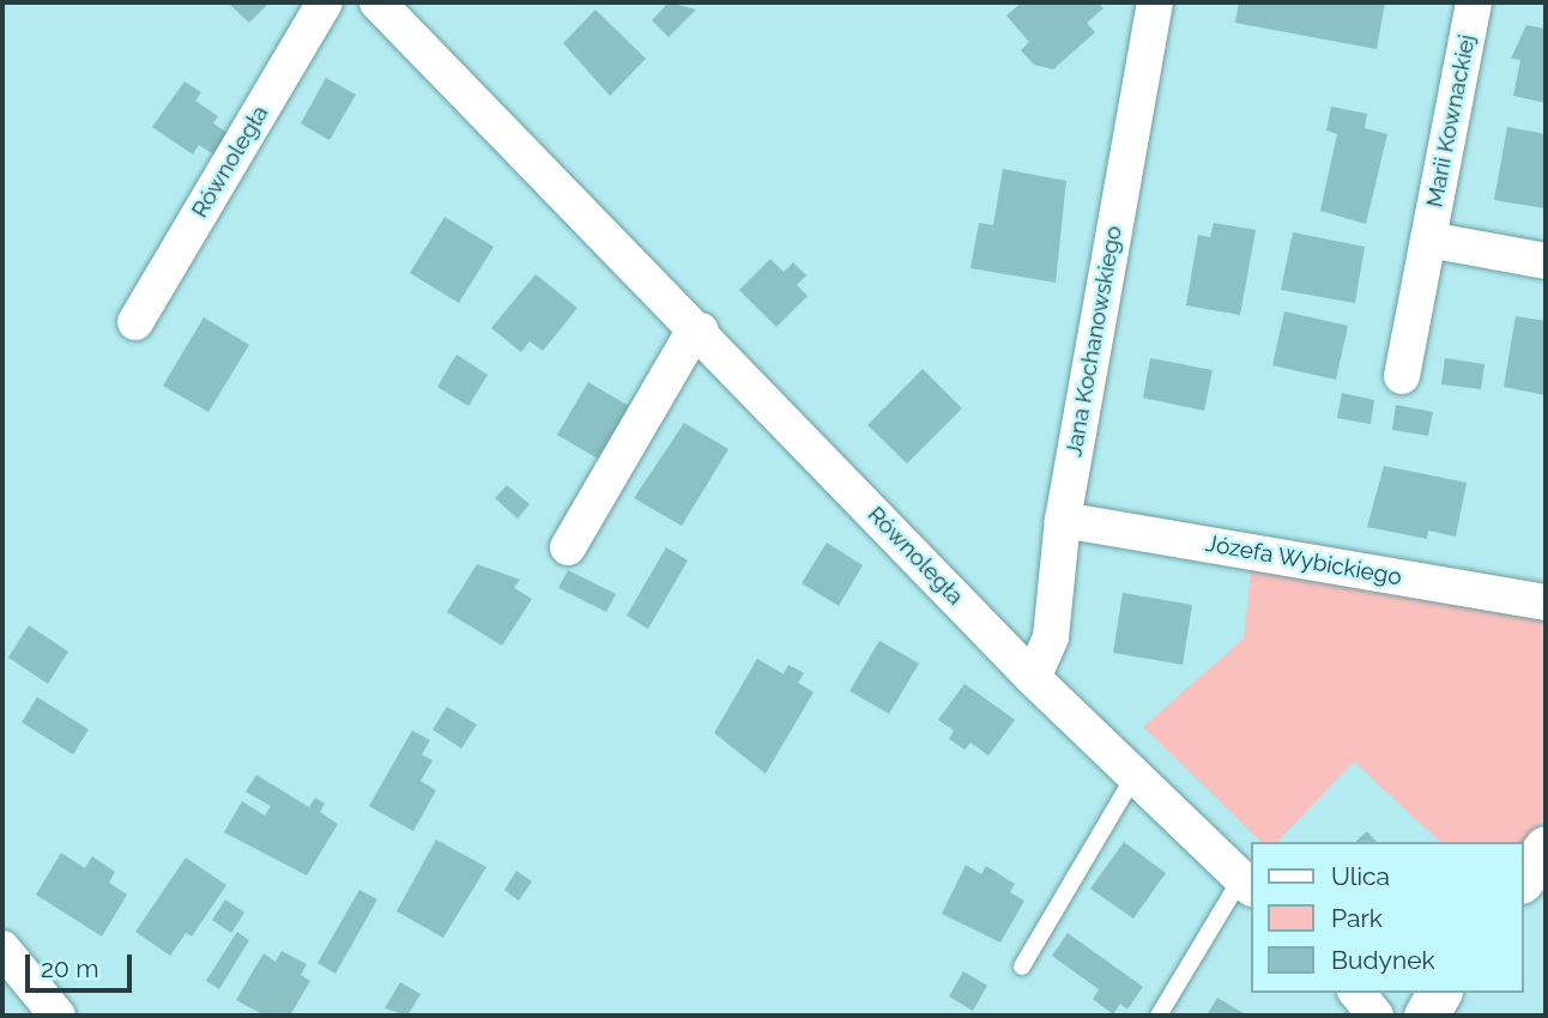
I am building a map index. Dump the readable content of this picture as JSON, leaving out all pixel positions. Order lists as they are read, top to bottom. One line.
{"streets":{"street":["Marii Kownackiej","Równoległa","Jana Kochanowskiego","Józefa Wybickiego"]},"crossings":[["Równoległa","Jana Kochanowskiego"],["Jana Kochanowskiego","Józefa Wybickiego"]],"legend":["Ulica","Park","Budynek"],"scale_bar":"20 m"}
